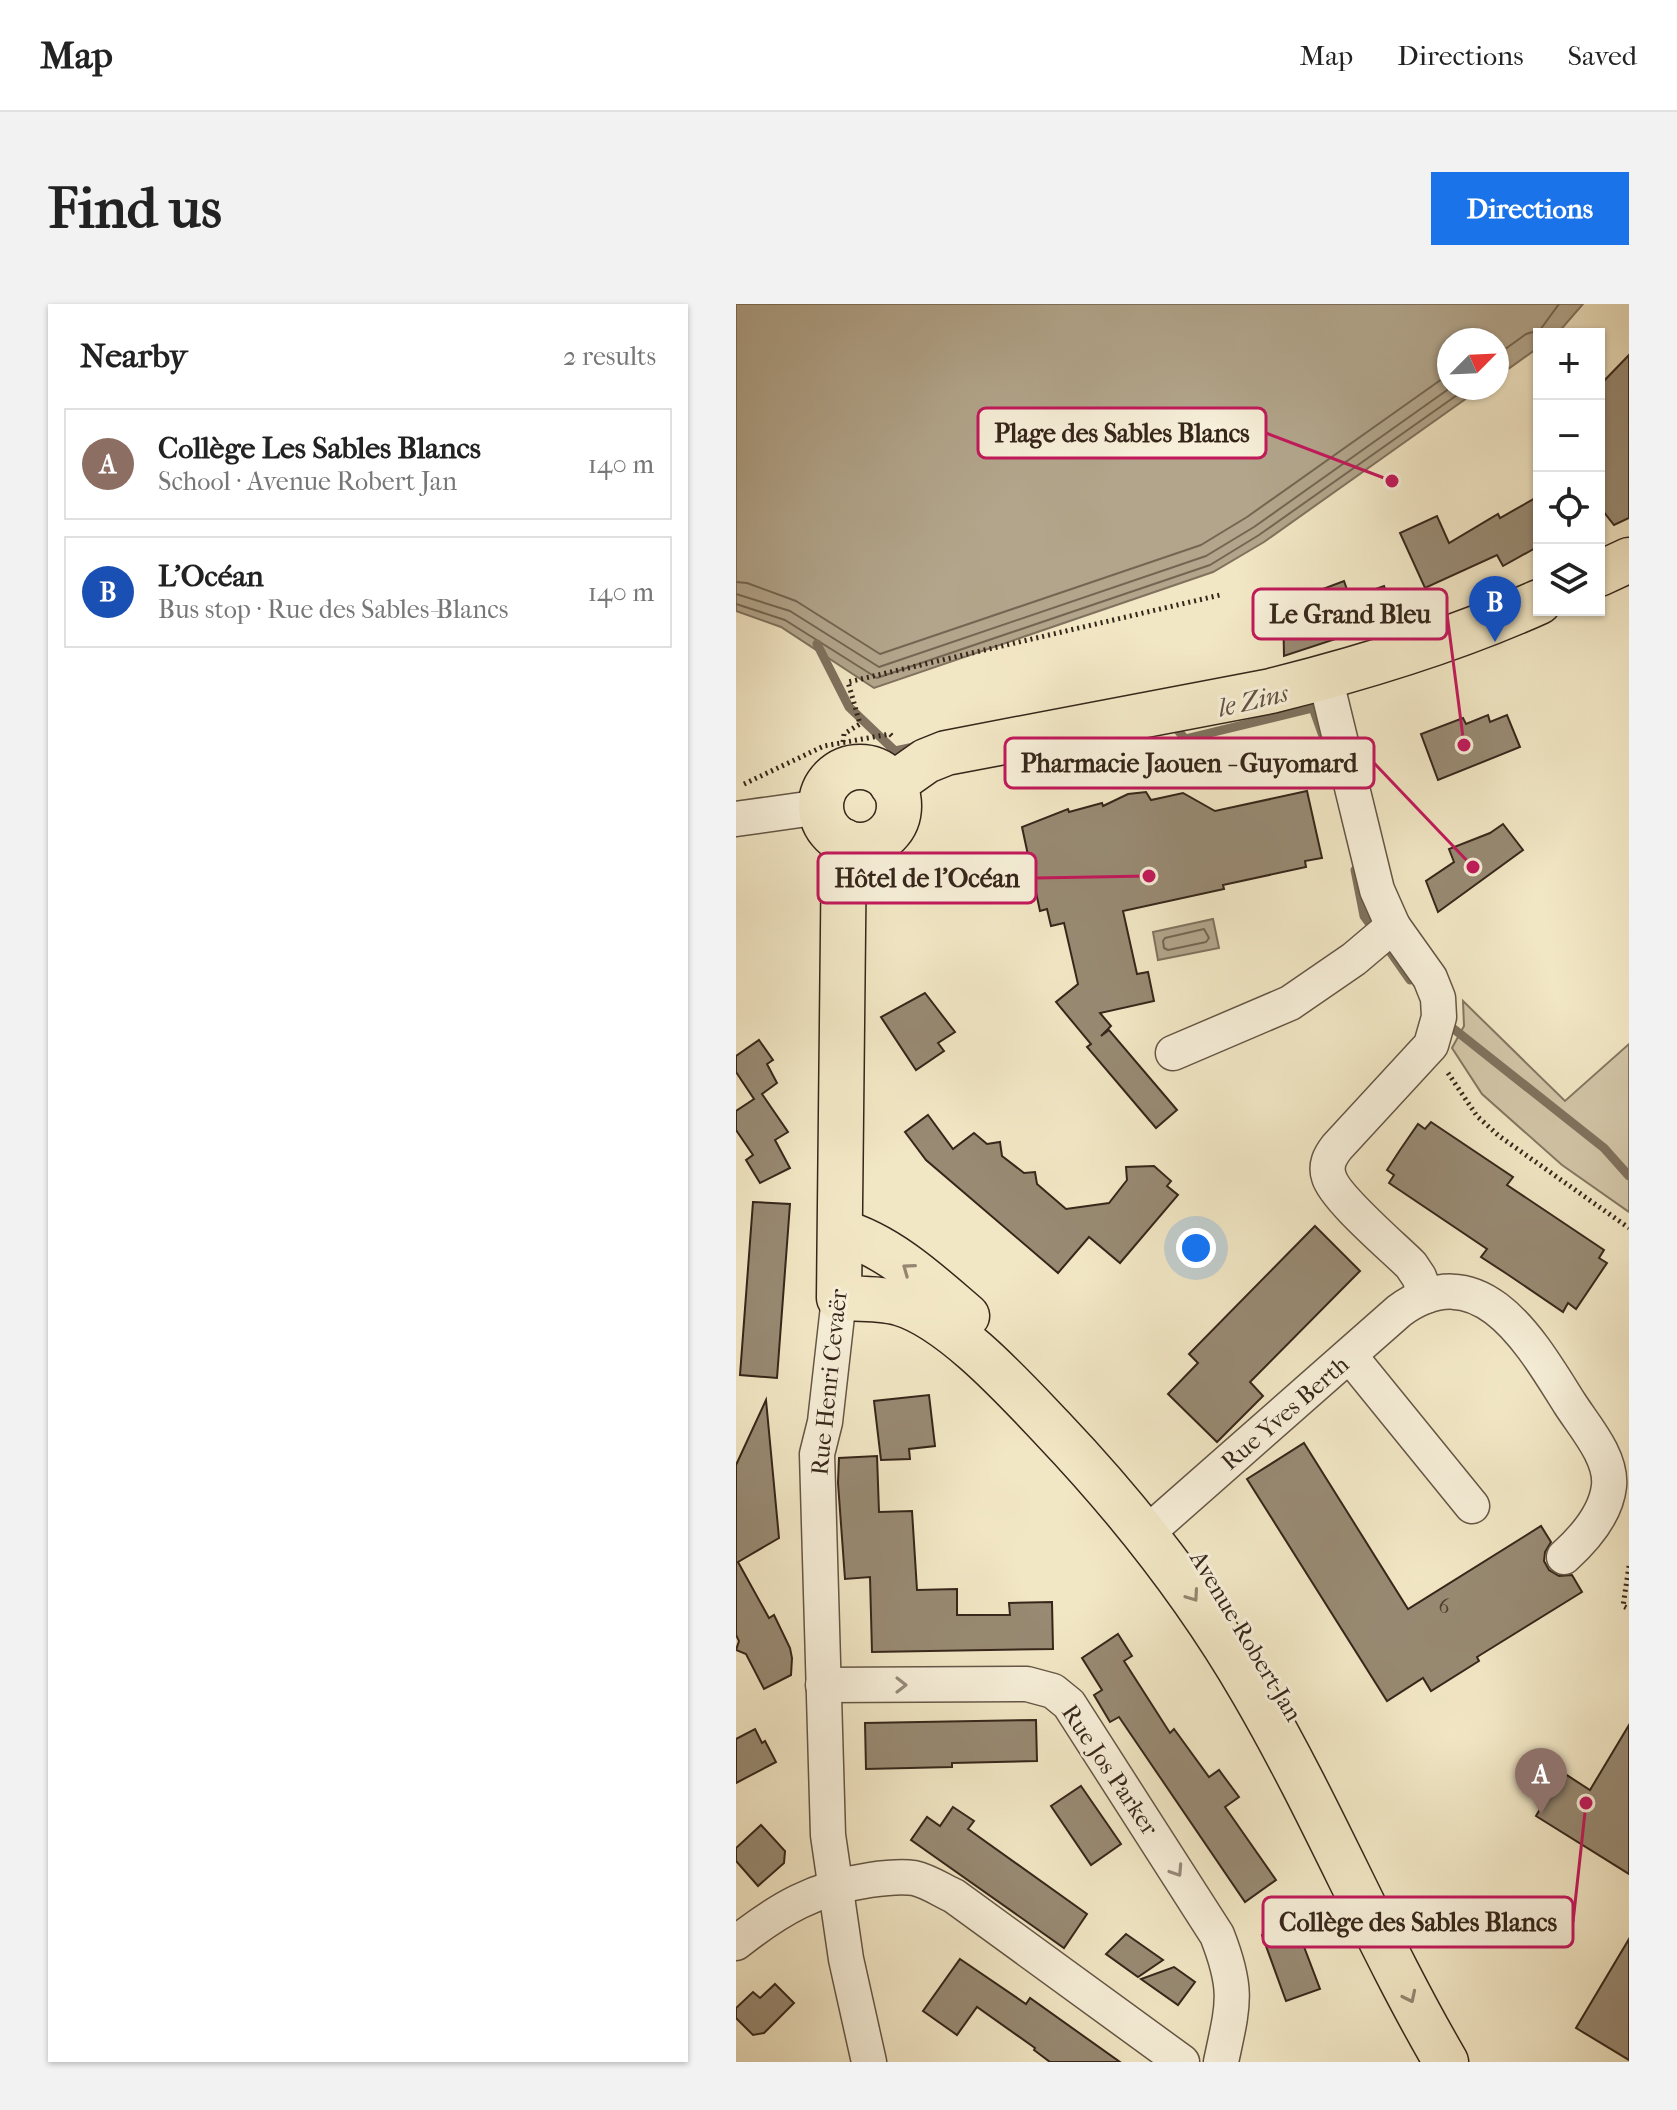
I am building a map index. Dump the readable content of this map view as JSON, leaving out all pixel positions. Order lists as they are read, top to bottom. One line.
{"streets":{"main road":["Rue Henri Cevaër","Avenue Robert Jan"],"street":["Rue Yves Berth","Rue Jos Parker"]},"crossings":[["Rue Henri Cevaër","Avenue Robert Jan"],["Rue Henri Cevaër","Rue Jos Parker"],["Rue Yves Berth","Avenue Robert Jan"]],"water":["le Zins"],"places":["Plage des Sables Blancs","Le Grand Bleu","Pharmacie Jaouen - Guyomard","Hôtel de l'Océan","Collège des Sables Blancs"],"house_numbers":["6"],"north":"top right","page":{"header":"Map","nav":["Map","Directions","Saved"],"buttons":"Directions","title":"Find us","heading":["Nearby","2 results"],"map_buttons":["+","−"],"list":[{"mark":"A","name":"Collège Les Sables Blancs","note":"School · Avenue Robert Jan","value":"140 m"},{"mark":"B","name":"L'Océan","note":"Bus stop · Rue des Sables-Blancs","value":"140 m"}],"pins":["B","A"]}}
